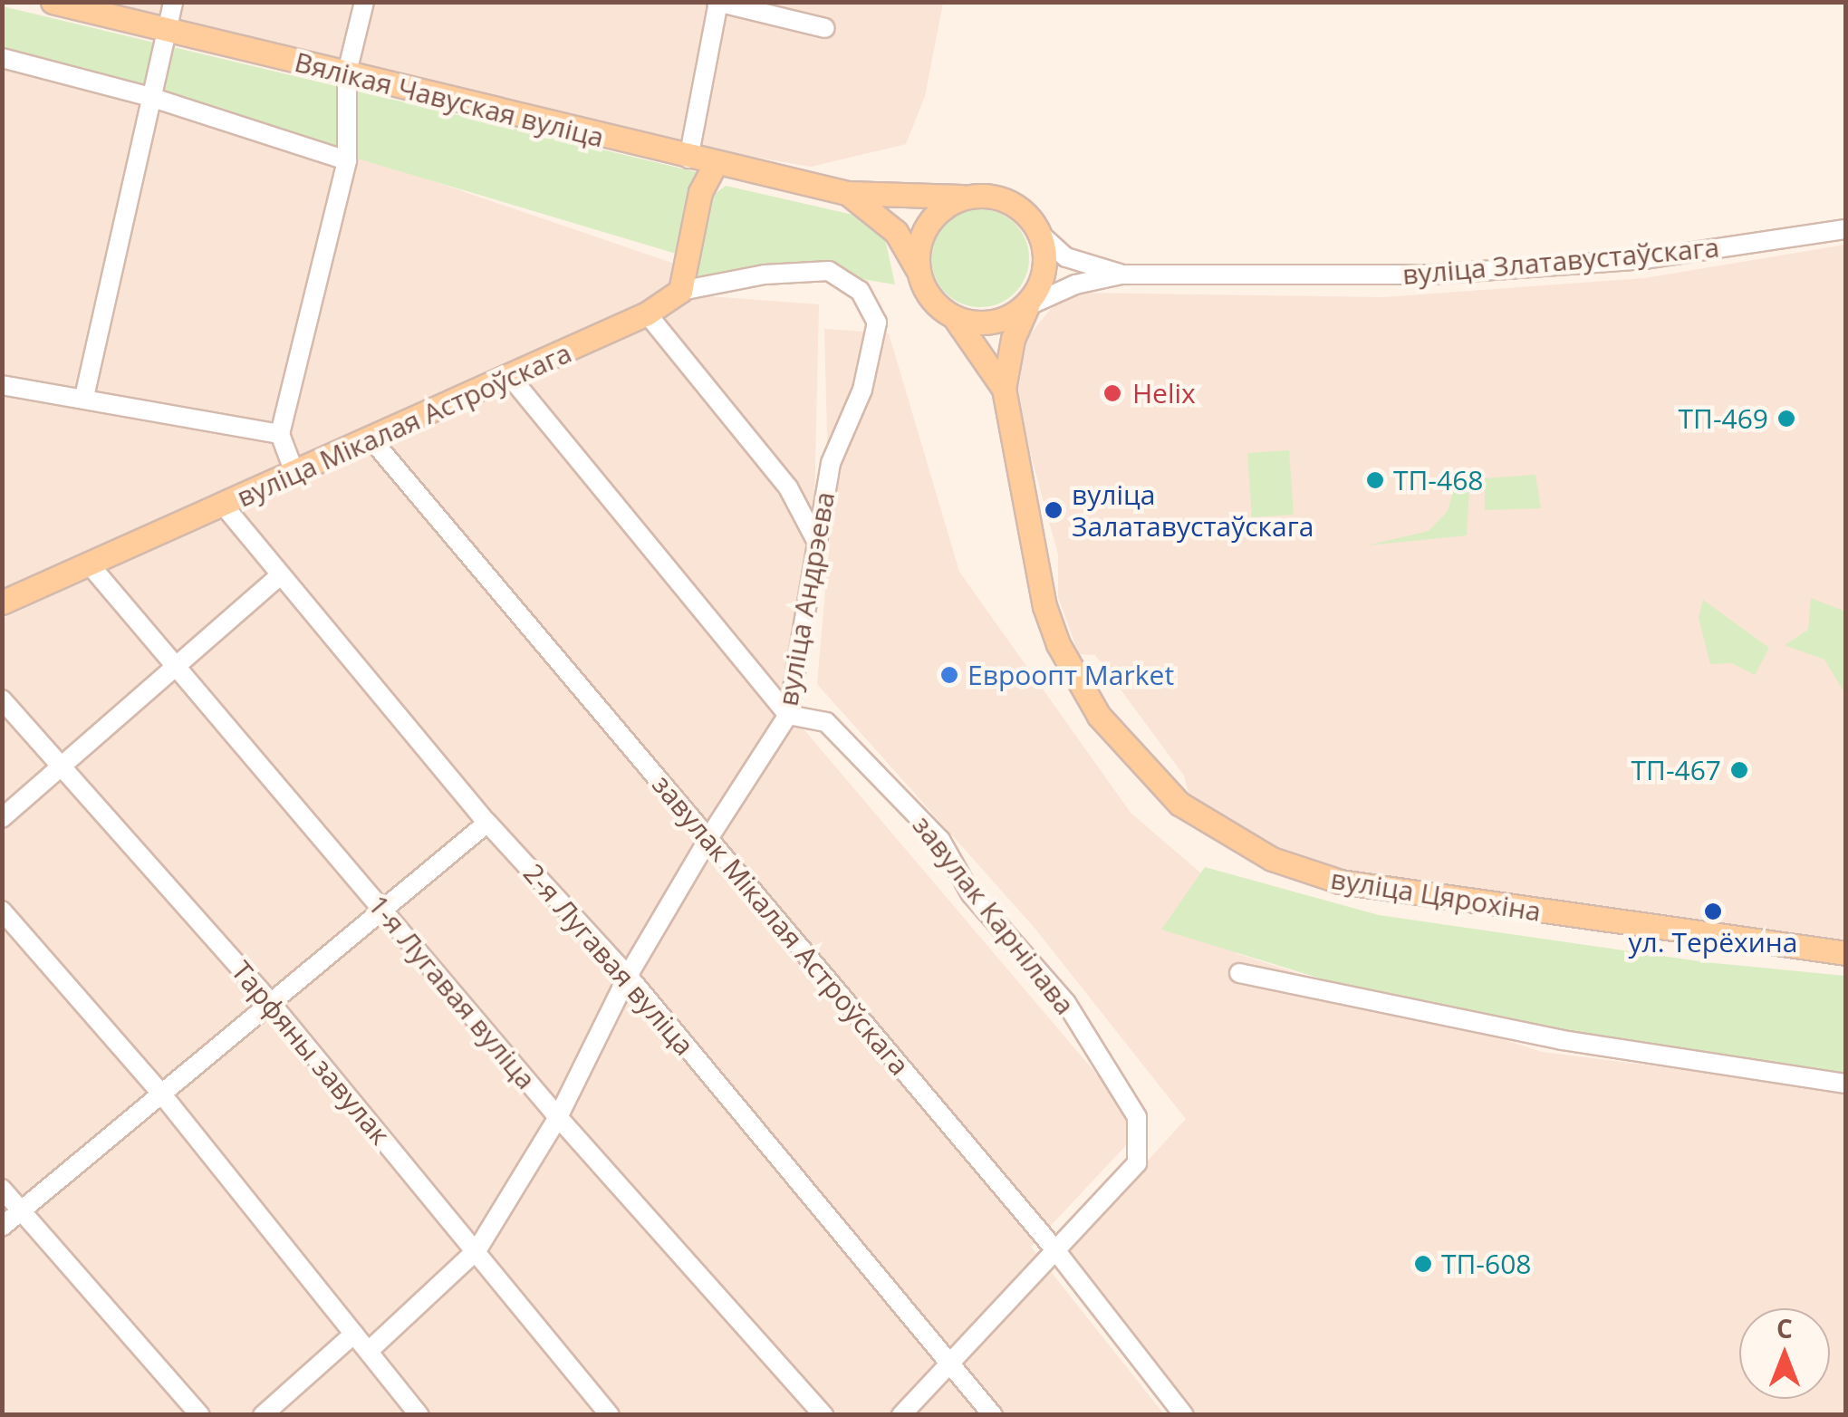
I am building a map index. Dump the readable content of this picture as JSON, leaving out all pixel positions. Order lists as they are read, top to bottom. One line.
{"streets":{"main road":["Вялікая Чавуская вуліца","вуліца Мікалая Астроўскага","вуліца Цярохіна"],"street":["вуліца Златавустаўскага","вуліца Андрэева","завулак Карнілава","завулак Мікалая Астроўскага","2-я Лугавая вуліца","1-я Лугавая вуліца","Тарфяны завулак"]},"crossings":[["Вялікая Чавуская вуліца","вуліца Цярохіна"],["вуліца Мікалая Астроўскага","вуліца Андрэева"],["вуліца Мікалая Астроўскага","завулак Мікалая Астроўскага"],["вуліца Мікалая Астроўскага","2-я Лугавая вуліца"],["вуліца Мікалая Астроўскага","1-я Лугавая вуліца"],["вуліца Андрэева","завулак Карнілава"],["вуліца Андрэева","завулак Мікалая Астроўскага"],["вуліца Андрэева","2-я Лугавая вуліца"],["вуліца Андрэева","1-я Лугавая вуліца"],["вуліца Андрэева","Тарфяны завулак"],["завулак Карнілава","завулак Мікалая Астроўскага"]],"places":["Helix","ТП-469","ТП-468","вуліца Залатавустаўскага","Евроопт Market","ТП-467","ул. Терёхина","ТП-608"],"north":"top"}
